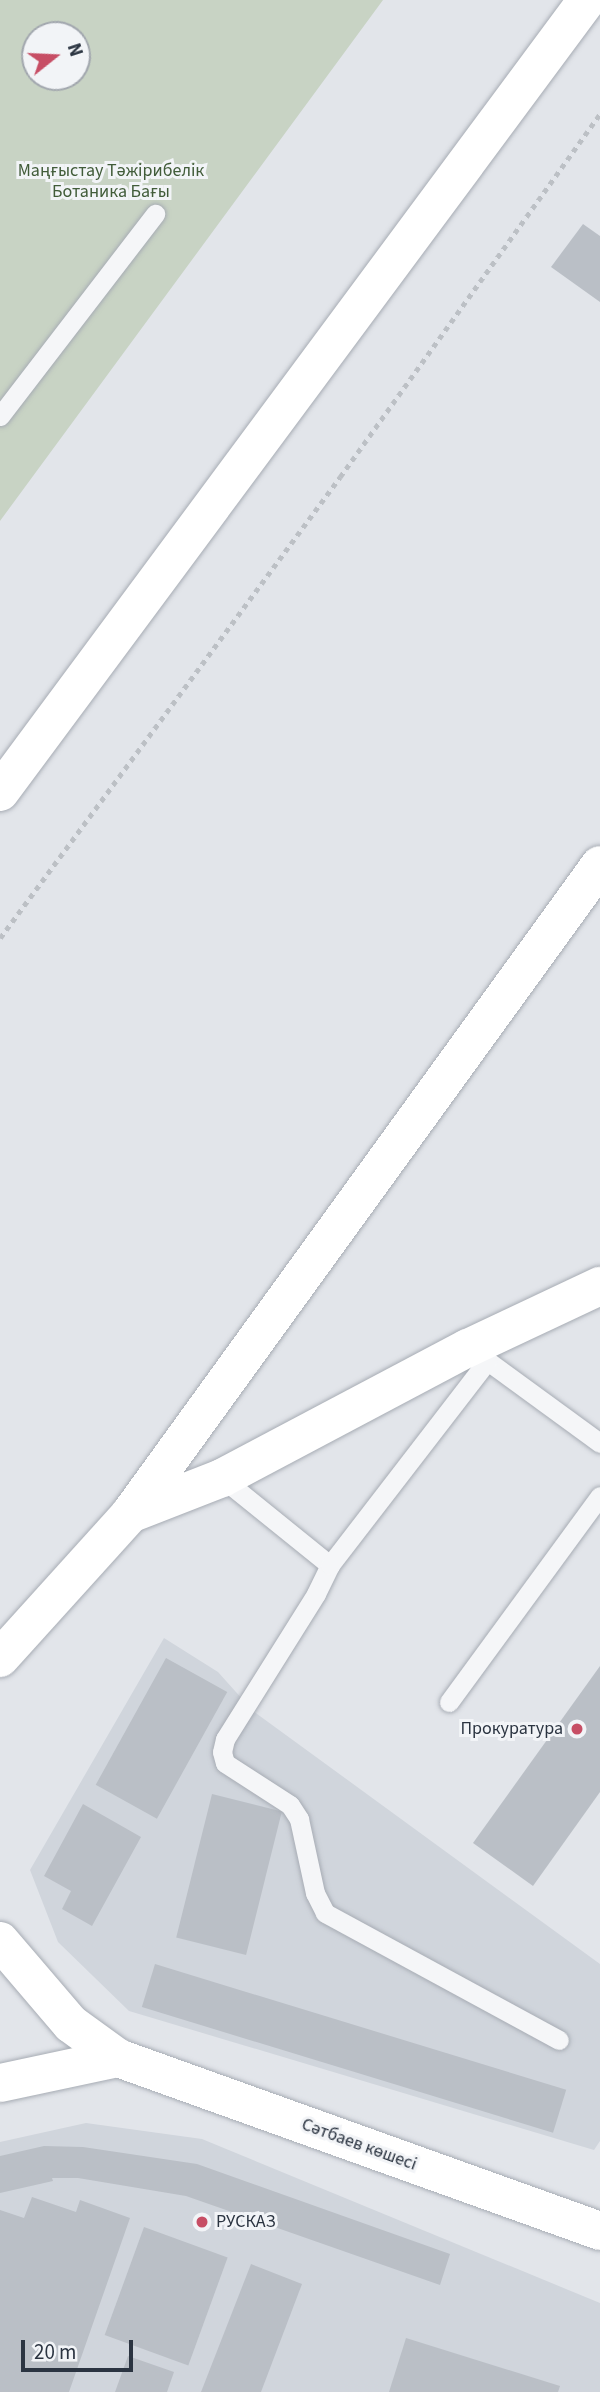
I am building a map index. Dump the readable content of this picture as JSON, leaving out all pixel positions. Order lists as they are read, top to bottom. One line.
{"streets":{"main road":["Сәтбаев көшесі"]},"parks":["Маңғыстау Тәжірибелік Ботаника Бағы"],"places":["Прокуратура","РУСКАЗ"],"scale_bar":"20 m","north":"right"}
